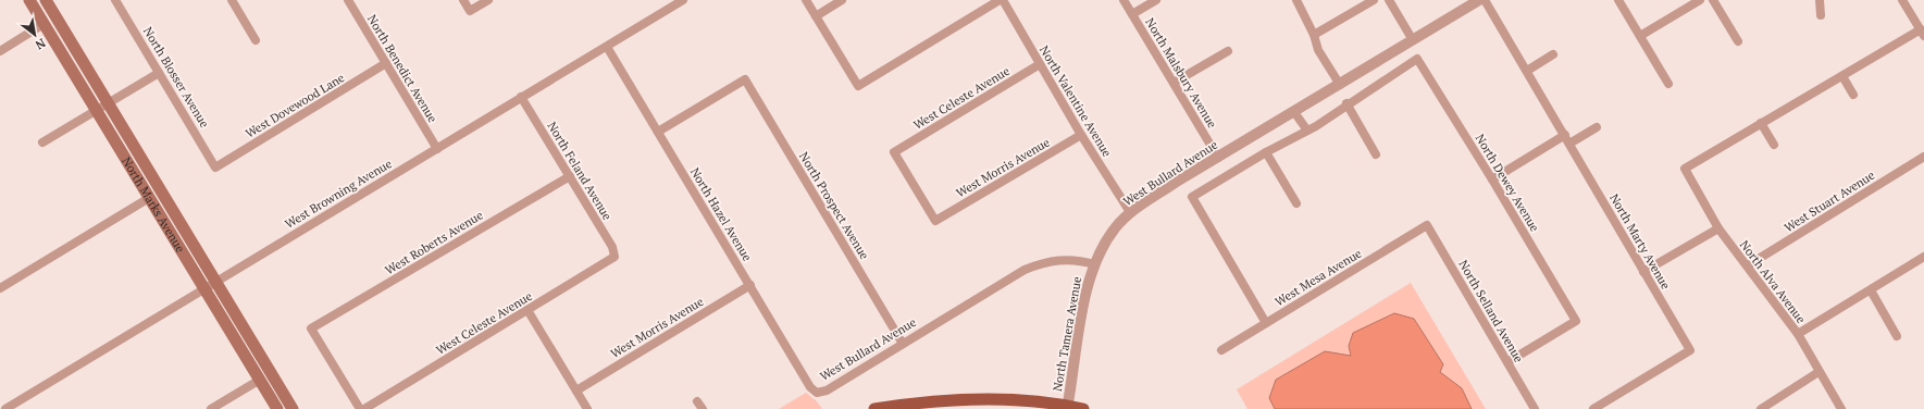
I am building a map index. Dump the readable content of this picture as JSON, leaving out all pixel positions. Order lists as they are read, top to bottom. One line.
{"streets":{"main road":["North Marks Avenue"],"street":["North Benedict Avenue","North Malsbury Avenue","North Blosser Avenue","West Celeste Avenue","North Valentine Avenue","West Dovewood Lane","West Morris Avenue","North Feland Avenue","West Bullard Avenue","North Dewey Avenue","West Browning Avenue","West Stuart Avenue","North Prospect Avenue","North Hazel Avenue","North Marty Avenue","West Roberts Avenue","West Mesa Avenue","North Alva Avenue","North Selland Avenue","North Tamera Avenue"]},"crossings":[["North Benedict Avenue","West Dovewood Lane"],["North Benedict Avenue","West Browning Avenue"],["North Malsbury Avenue","West Bullard Avenue"],["North Blosser Avenue","West Dovewood Lane"],["West Celeste Avenue","North Valentine Avenue"],["West Celeste Avenue","West Morris Avenue"],["West Celeste Avenue","North Feland Avenue"],["North Valentine Avenue","West Morris Avenue"],["North Valentine Avenue","West Bullard Avenue"],["West Morris Avenue","North Hazel Avenue"],["North Feland Avenue","West Browning Avenue"],["North Feland Avenue","West Roberts Avenue"],["West Bullard Avenue","North Prospect Avenue"],["West Bullard Avenue","North Hazel Avenue"],["West Bullard Avenue","North Tamera Avenue"],["North Dewey Avenue","North Selland Avenue"],["West Browning Avenue","North Marks Avenue"],["West Browning Avenue","North Hazel Avenue"],["West Stuart Avenue","North Alva Avenue"],["North Prospect Avenue","North Hazel Avenue"],["West Mesa Avenue","North Selland Avenue"]],"north":"bottom right"}
